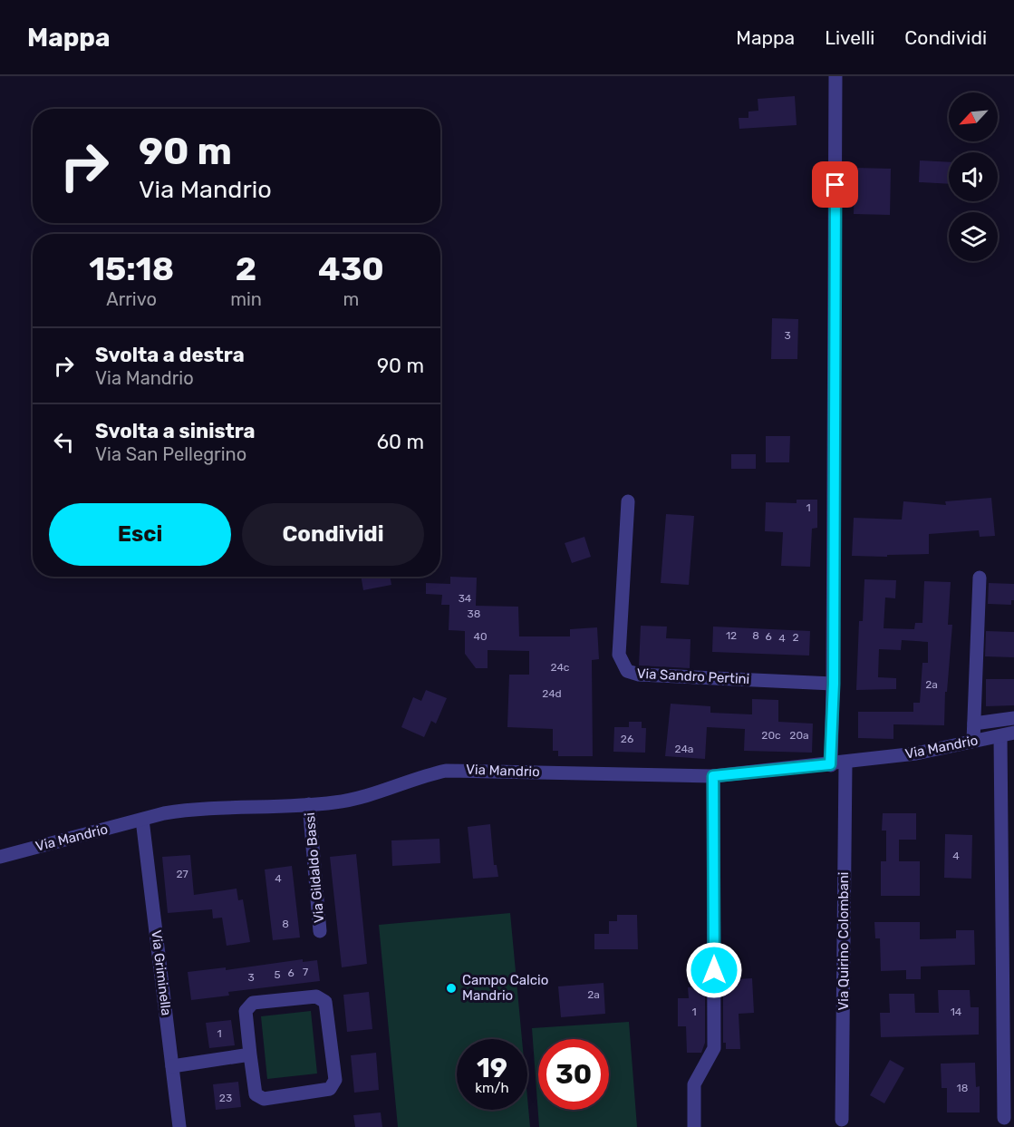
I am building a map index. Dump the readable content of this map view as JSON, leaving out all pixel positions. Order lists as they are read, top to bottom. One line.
{"streets":{"street":["Via Sandro Pertini","Via Mandrio","Via Gildaldo Bassi","Via Quirino Colombani","Via Griminella"]},"crossings":[["Via Mandrio","Via Gildaldo Bassi"],["Via Mandrio","Via Quirino Colombani"],["Via Mandrio","Via Griminella"]],"places":["Campo Calcio Mandrio"],"house_numbers":["3","1","34","38","12","8","40","6","2","4","24c","2a","24d","20c","20a","26","24a","4","27","4","8","7","6","5","3","2a","1","14","1","18","23"],"north":"bottom left","page":{"header":"Mappa","nav":["Mappa","Livelli","Condividi"],"turn":["90 m","Via Mandrio"],"eta":["15:18","Arrivo","2","min","430","m"],"list":[{"name":"Svolta a destra","note":"Via Mandrio","value":"90 m"},{"name":"Svolta a sinistra","note":"Via San Pellegrino","value":"60 m"}],"buttons":["Esci","Condividi"],"speed":"19 km/h","limit":"30"}}
